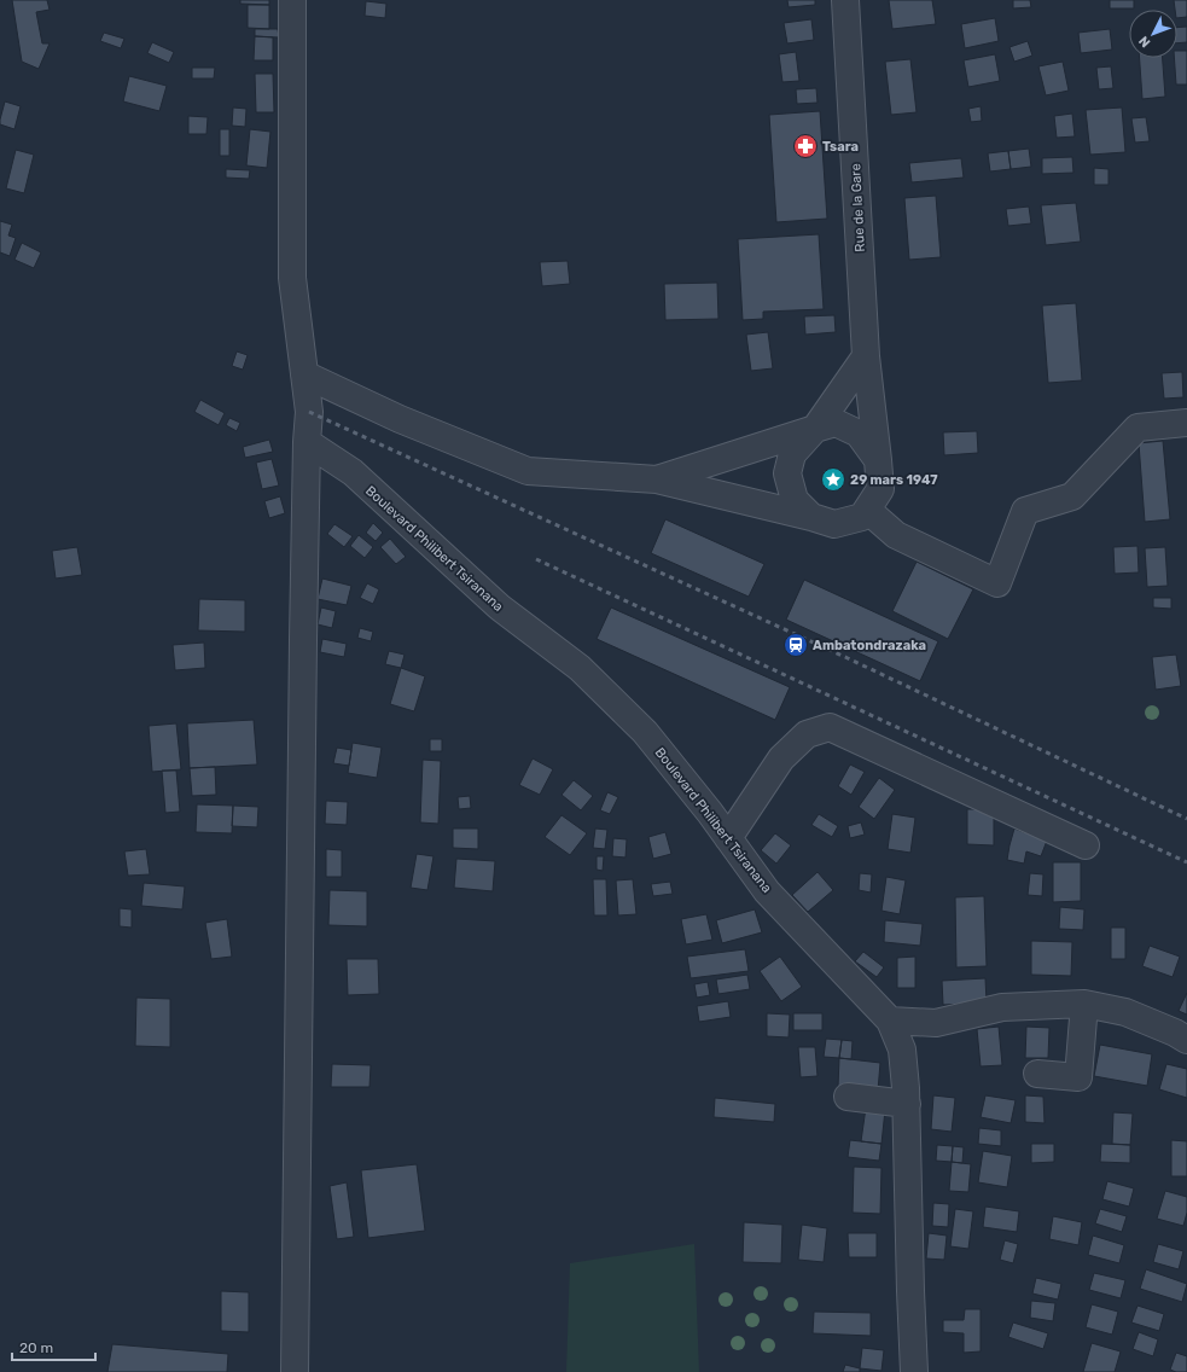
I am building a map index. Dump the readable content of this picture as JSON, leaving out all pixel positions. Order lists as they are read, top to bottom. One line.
{"streets":{"street":["Rue de la Gare","Boulevard Philibert Tsiranana"]},"places":{"pharmacy":["Tsara"],"place":["29 mars 1947"],"station":["Ambatondrazaka"]},"scale_bar":"20 m","north":"bottom left"}
